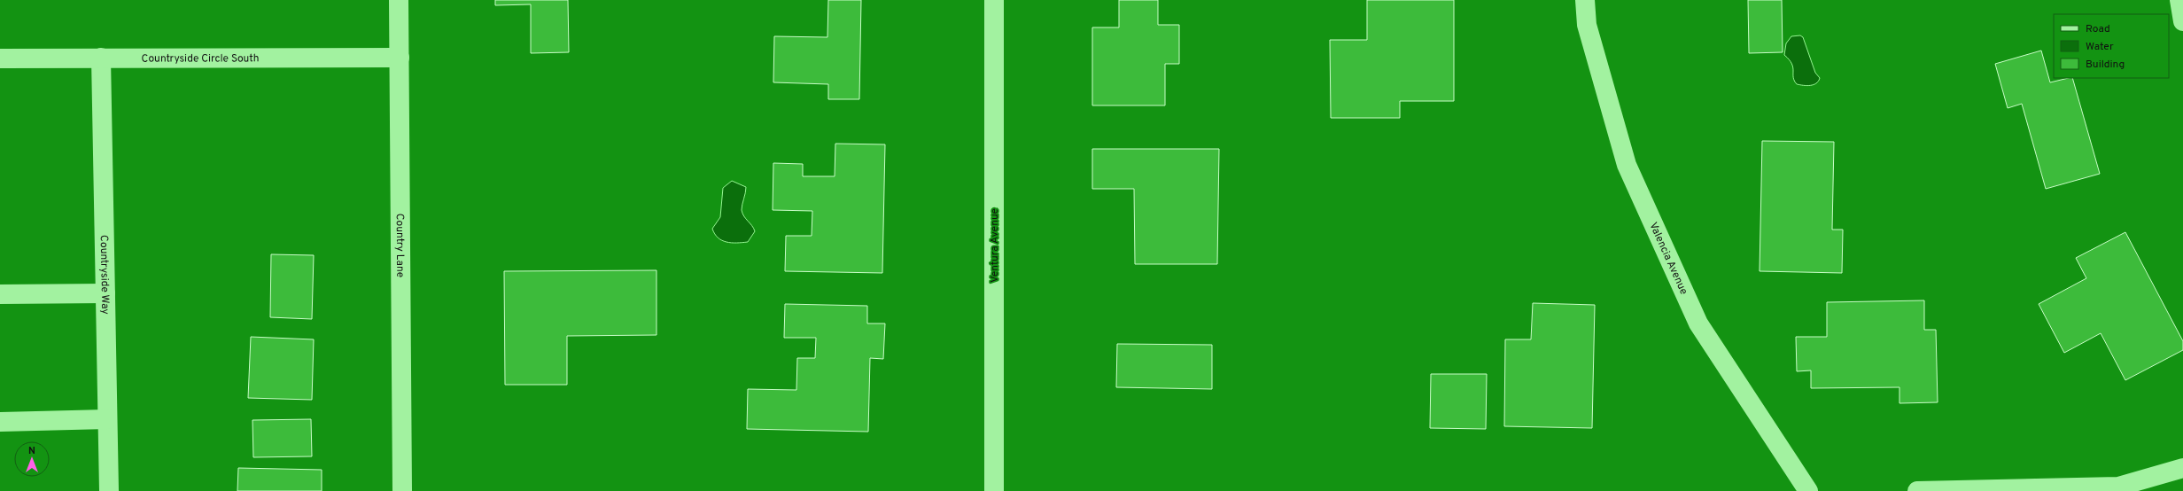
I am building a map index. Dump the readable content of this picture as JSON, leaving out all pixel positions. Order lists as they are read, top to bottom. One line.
{"streets":{"street":["Countryside Circle South","Country Lane","Ventura Avenue","Valencia Avenue","Countryside Way"]},"crossings":[["Countryside Circle South","Country Lane"],["Countryside Circle South","Countryside Way"]],"legend":["Road","Water","Building"],"north":"top"}
